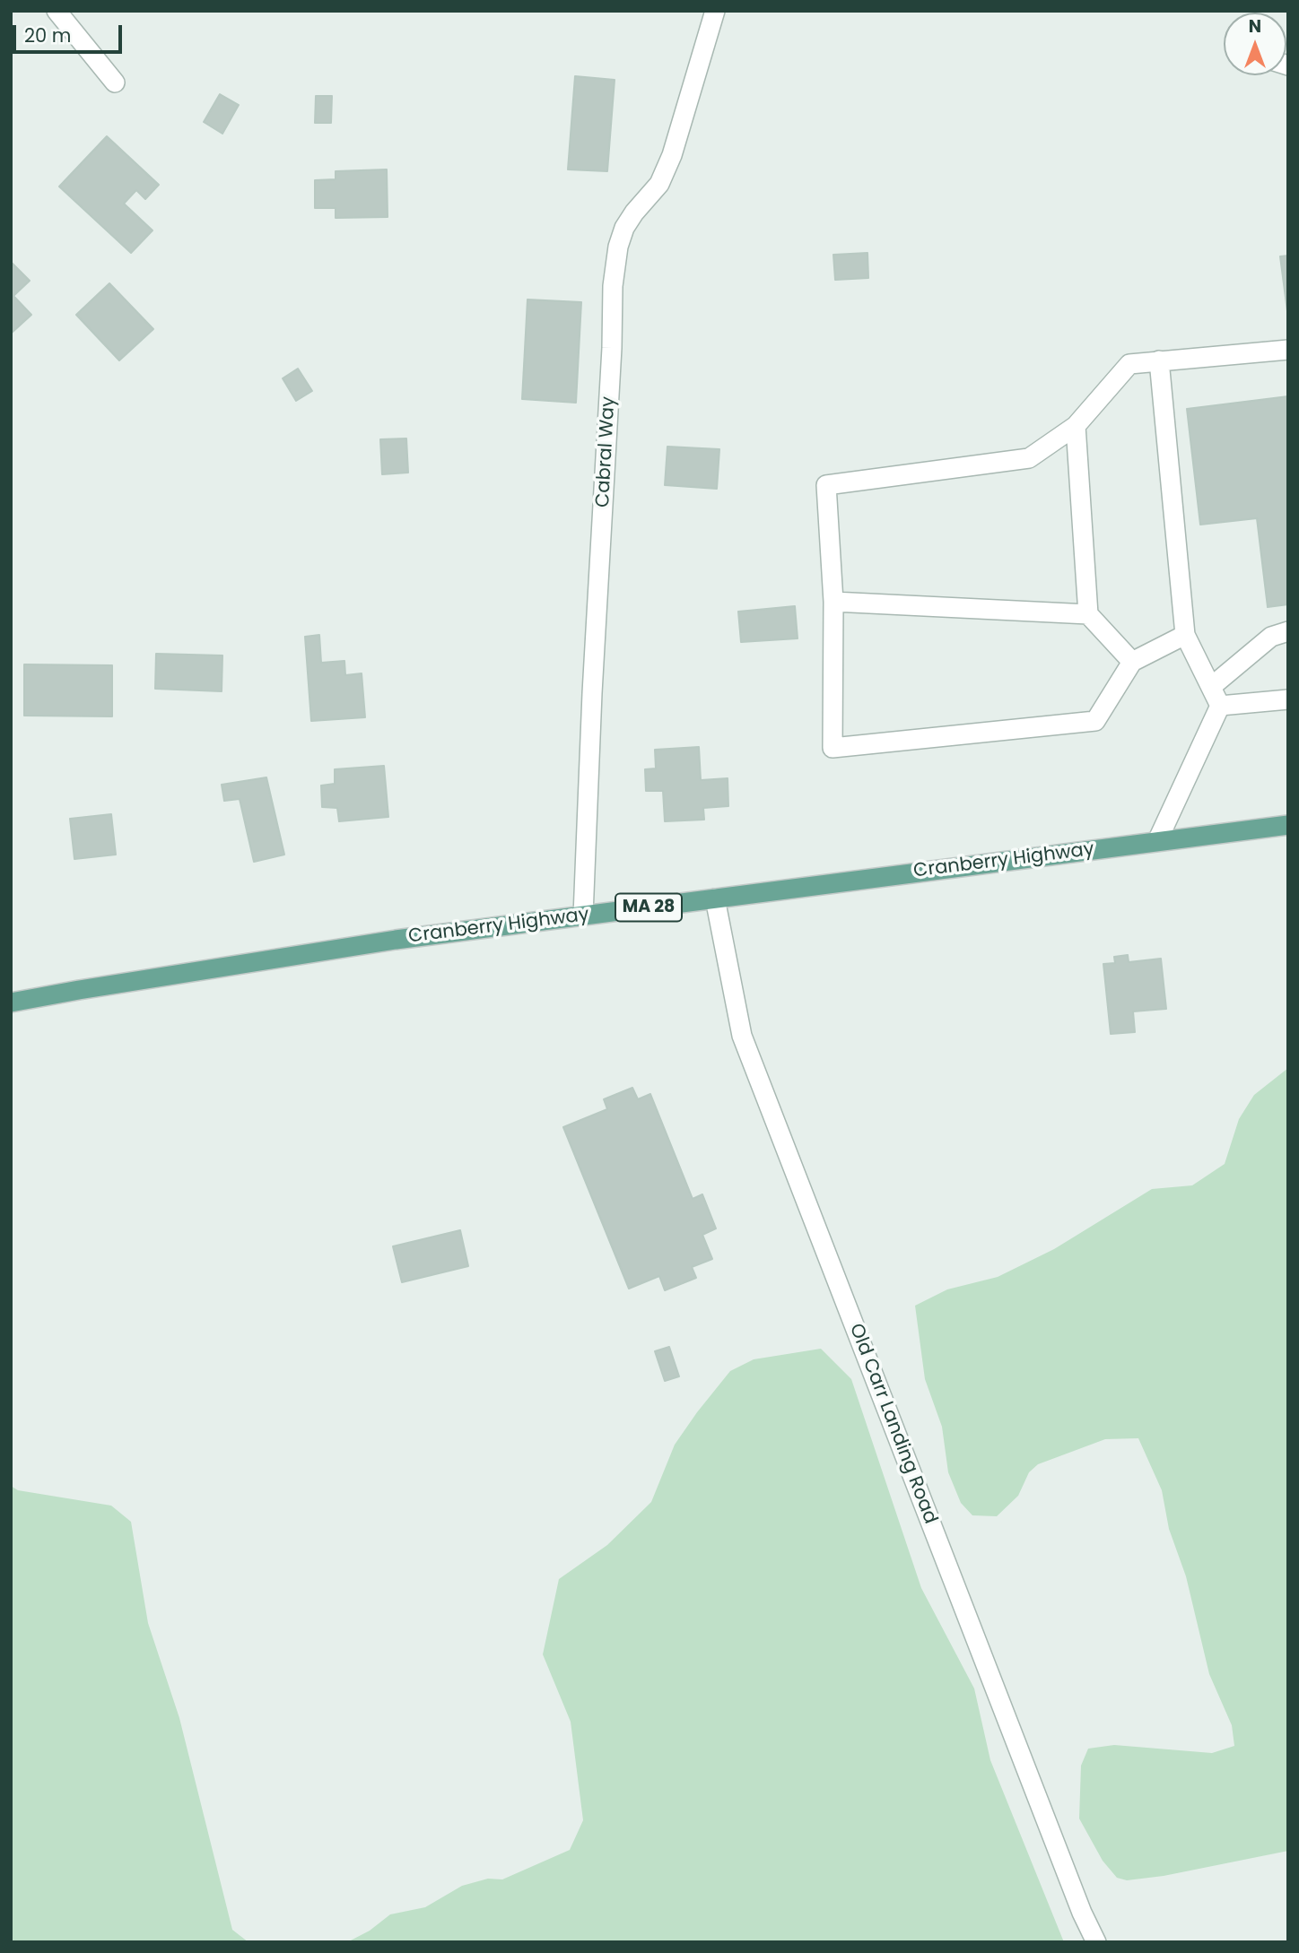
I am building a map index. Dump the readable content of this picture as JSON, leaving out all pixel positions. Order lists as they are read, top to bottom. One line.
{"streets":{"main road":["Cranberry Highway","MA 28"],"street":["Cabral Way","Old Carr Landing Road"]},"crossings":[["Cabral Way","Cranberry Highway"],["Cranberry Highway","Old Carr Landing Road"]],"scale_bar":"20 m","north":"top"}
